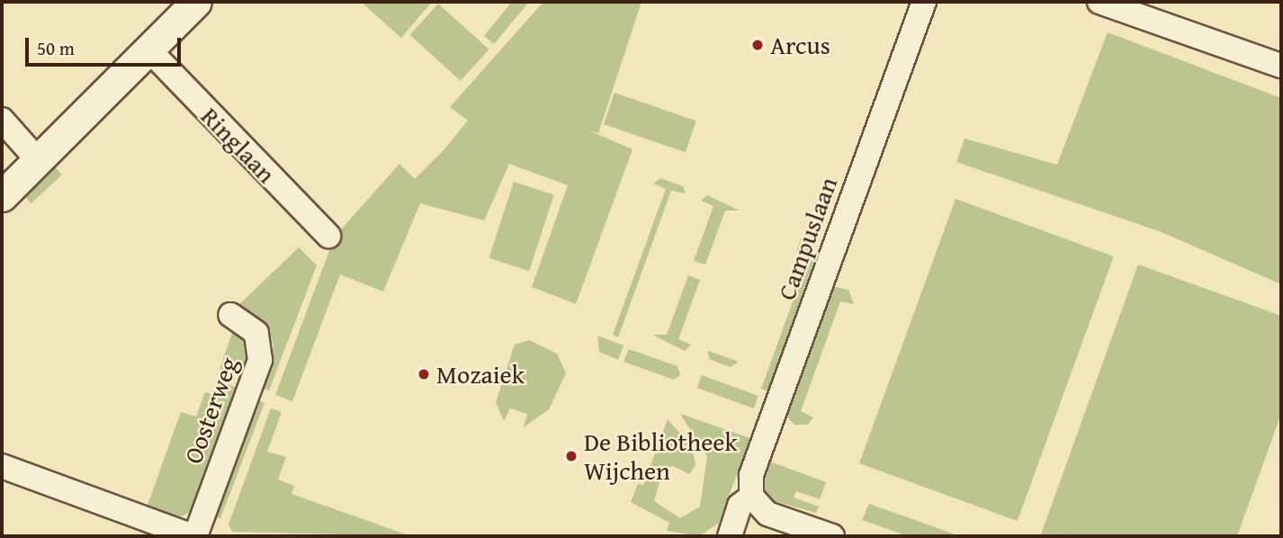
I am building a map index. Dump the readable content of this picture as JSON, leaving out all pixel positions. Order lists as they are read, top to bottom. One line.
{"streets":{"street":["Ringlaan","Campuslaan","Oosterweg"]},"places":["Arcus","Mozaiek","De Bibliotheek Wijchen"],"scale_bar":"50 m"}
